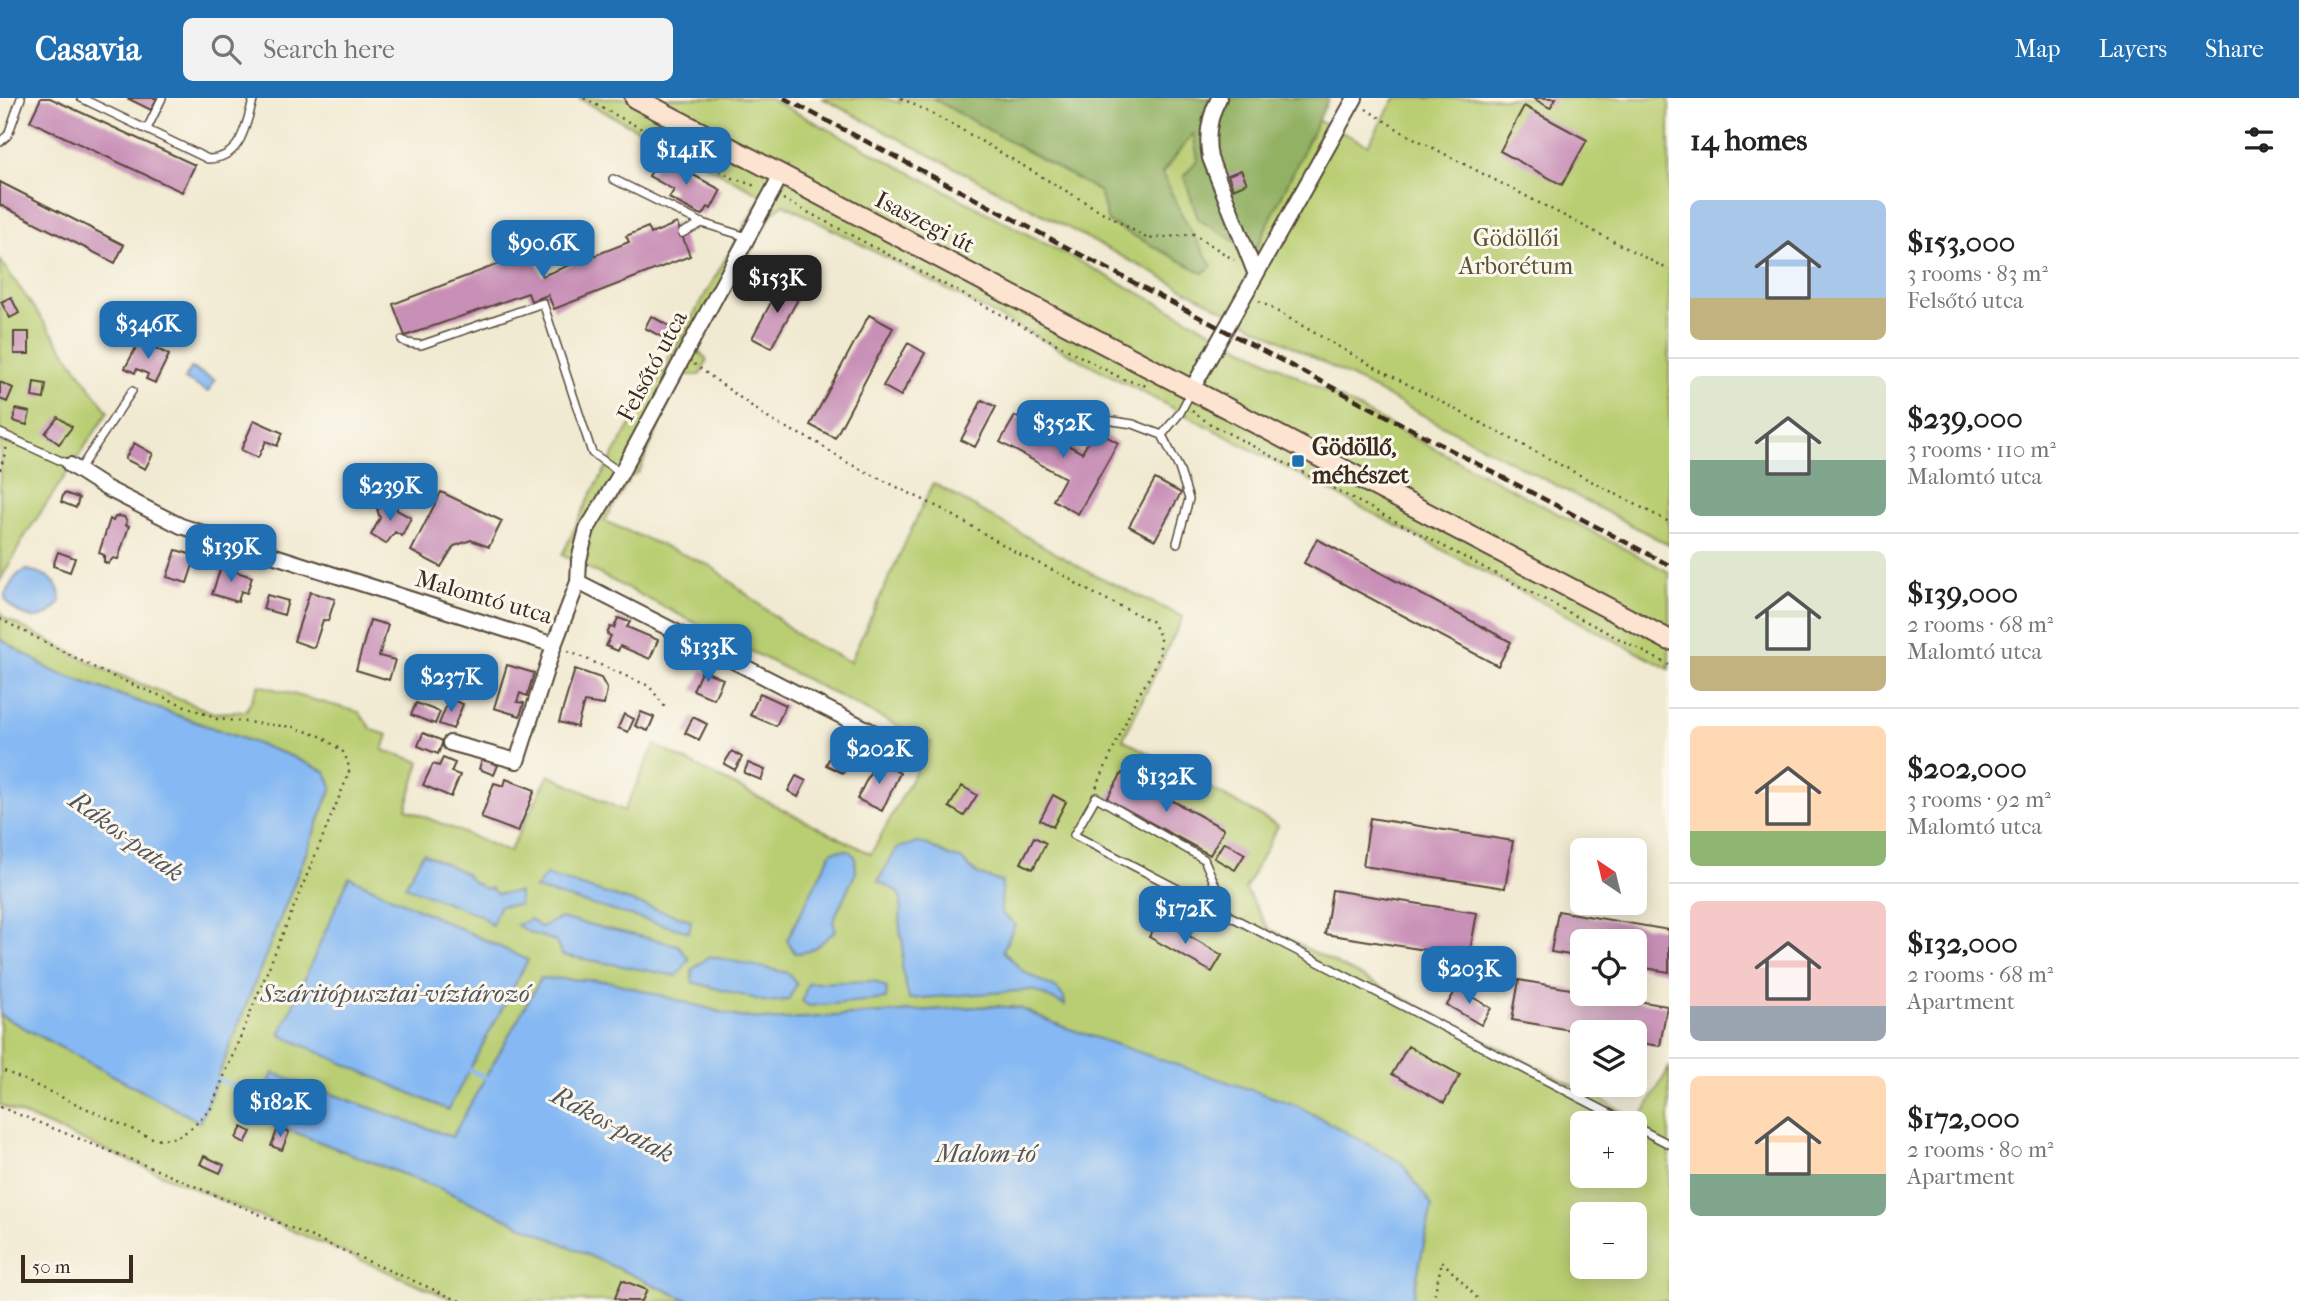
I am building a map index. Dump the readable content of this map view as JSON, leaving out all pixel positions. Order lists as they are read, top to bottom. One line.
{"streets":{"main road":["Isaszegi út"],"street":["Felsőtó utca","Malomtó utca"]},"crossings":[["Isaszegi út","Felsőtó utca"],["Felsőtó utca","Malomtó utca"]],"water":["Rákos-patak","Száritópusztai-víztározó","Malom-tó"],"parks":["Gödöllői Arborétum"],"places":{"transit":["Gödöllő, méhészet"]},"scale_bar":"50 m","north":"top left","page":{"header":"Casavia","search":"Search here","nav":["Map","Layers","Share"],"heading":"14 homes","price":["$141K","$90.6K","$153K","$346K","$352K","$239K","$139K","$133K","$237K","$202K","$132K","$172K","$203K","$182K"],"list":[{"name":"$153,000","note":"3 rooms · 83 m² · Felsőtó utca"},{"name":"$239,000","note":"3 rooms · 110 m² · Malomtó utca"},{"name":"$139,000","note":"2 rooms · 68 m² · Malomtó utca"},{"name":"$202,000","note":"3 rooms · 92 m² · Malomtó utca"},{"name":"$132,000","note":"2 rooms · 68 m² · Apartment"},{"name":"$172,000","note":"2 rooms · 80 m² · Apartment"}],"map_buttons":["+","−"],"scale":"50 m"}}
